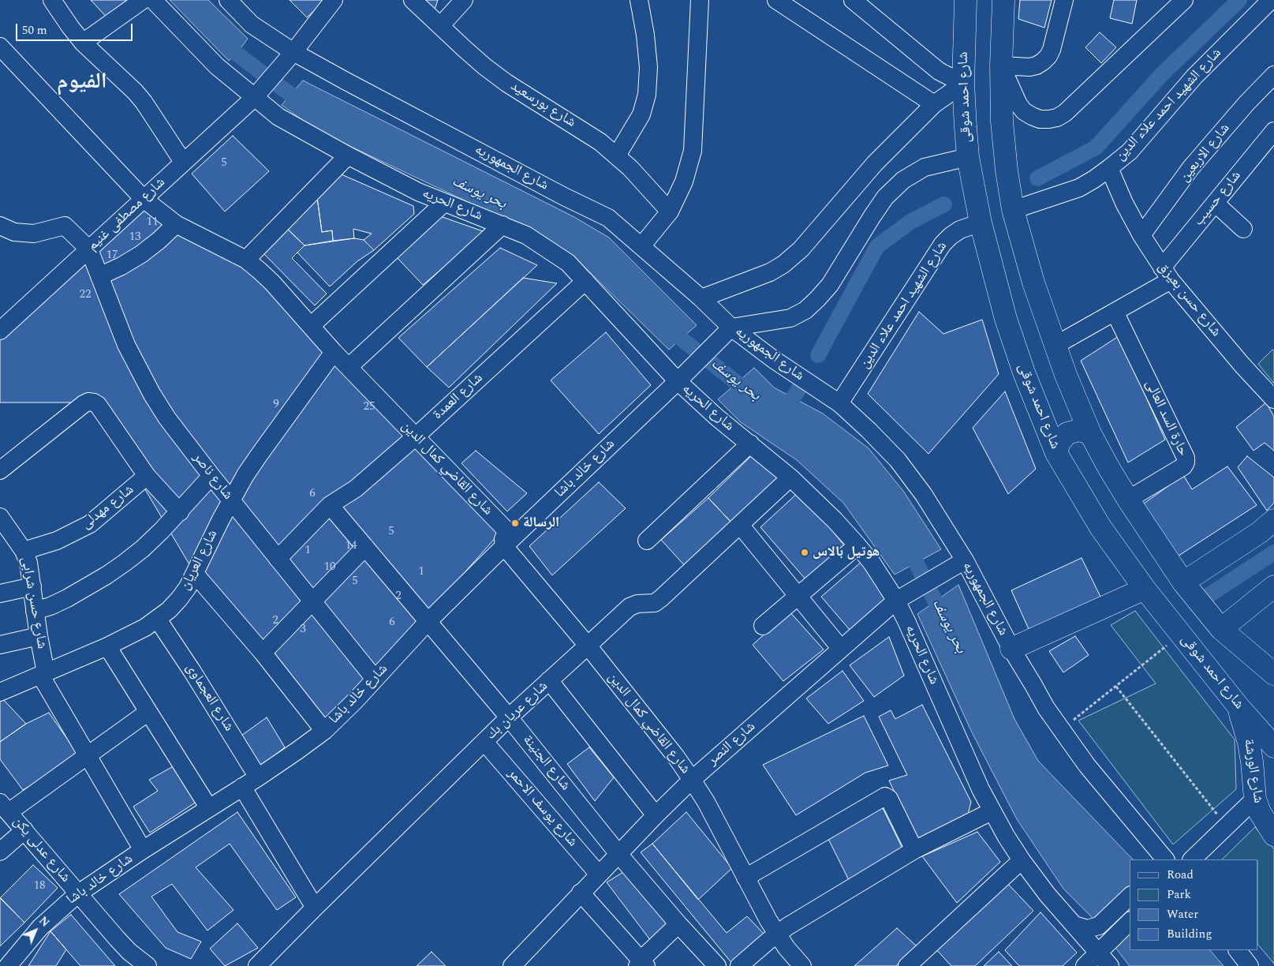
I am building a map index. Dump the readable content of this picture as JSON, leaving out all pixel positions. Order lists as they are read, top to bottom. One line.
{"streets":{"main road":["شارع احمد شوقى","شارع الورشة"],"street":["شارع بورسعيد","شارع الشهيد احمد علاء الدين","شارع الاربعين","شارع الجمهوريه","شارع حسيب","شارع الحريه","شارع مصطفى غنيم","شارع حسن بعيزق","شارع العمدة","حارة السد العالى","شارع القاضي كمال الدين","شارع خالد باشا","شارع ناصر","شارع مهدلى","شارع العريان","شارع حسن شرابى","شارع العجماوى","شارع عريان بك","شارع النصر","شارع الجنينة","شارع يوسف الاحمر","شارع عدلى يكن"]},"crossings":[["شارع احمد شوقى","شارع الشهيد احمد علاء الدين"],["شارع احمد شوقى","شارع الورشة"],["شارع الشهيد احمد علاء الدين","شارع الجمهوريه"],["شارع الشهيد احمد علاء الدين","شارع حسن بعيزق"],["شارع الاربعين","شارع حسن بعيزق"],["شارع الجمهوريه","شارع مصطفى غنيم"],["شارع الجمهوريه","شارع خالد باشا"],["شارع الجمهوريه","شارع النصر"],["شارع حسيب","شارع حسن بعيزق"],["شارع الحريه","شارع مصطفى غنيم"],["شارع الحريه","شارع العمدة"],["شارع الحريه","شارع خالد باشا"],["شارع الحريه","شارع عريان بك"],["شارع الحريه","شارع النصر"],["شارع مصطفى غنيم","شارع القاضي كمال الدين"],["شارع مصطفى غنيم","شارع ناصر"],["شارع العمدة","شارع القاضي كمال الدين"],["شارع العمدة","شارع ناصر"],["شارع العمدة","شارع الجنينة"],["شارع القاضي كمال الدين","شارع خالد باشا"],["شارع القاضي كمال الدين","شارع العريان"],["شارع القاضي كمال الدين","شارع عريان بك"],["شارع القاضي كمال الدين","شارع النصر"],["شارع خالد باشا","شارع ناصر"],["شارع خالد باشا","شارع العجماوى"],["شارع خالد باشا","شارع الجنينة"],["شارع خالد باشا","شارع عدلى يكن"],["شارع ناصر","شارع العريان"],["شارع مهدلى","شارع حسن شرابى"],["شارع العريان","شارع حسن شرابى"],["شارع العريان","شارع العجماوى"],["شارع عريان بك","شارع الجنينة"],["شارع عريان بك","شارع يوسف الاحمر"],["شارع النصر","شارع الجنينة"],["شارع النصر","شارع يوسف الاحمر"]],"districts":["الفيوم"],"water":["بحر يوسف"],"places":["الرسالة","هوتيل بالاس"],"house_numbers":["5","11","13","17","22","9","25","6","5","14","1","10","1","5","2","2","6","3","18"],"legend":["Road","Park","Water","Building"],"scale_bar":"50 m","north":"top right"}
